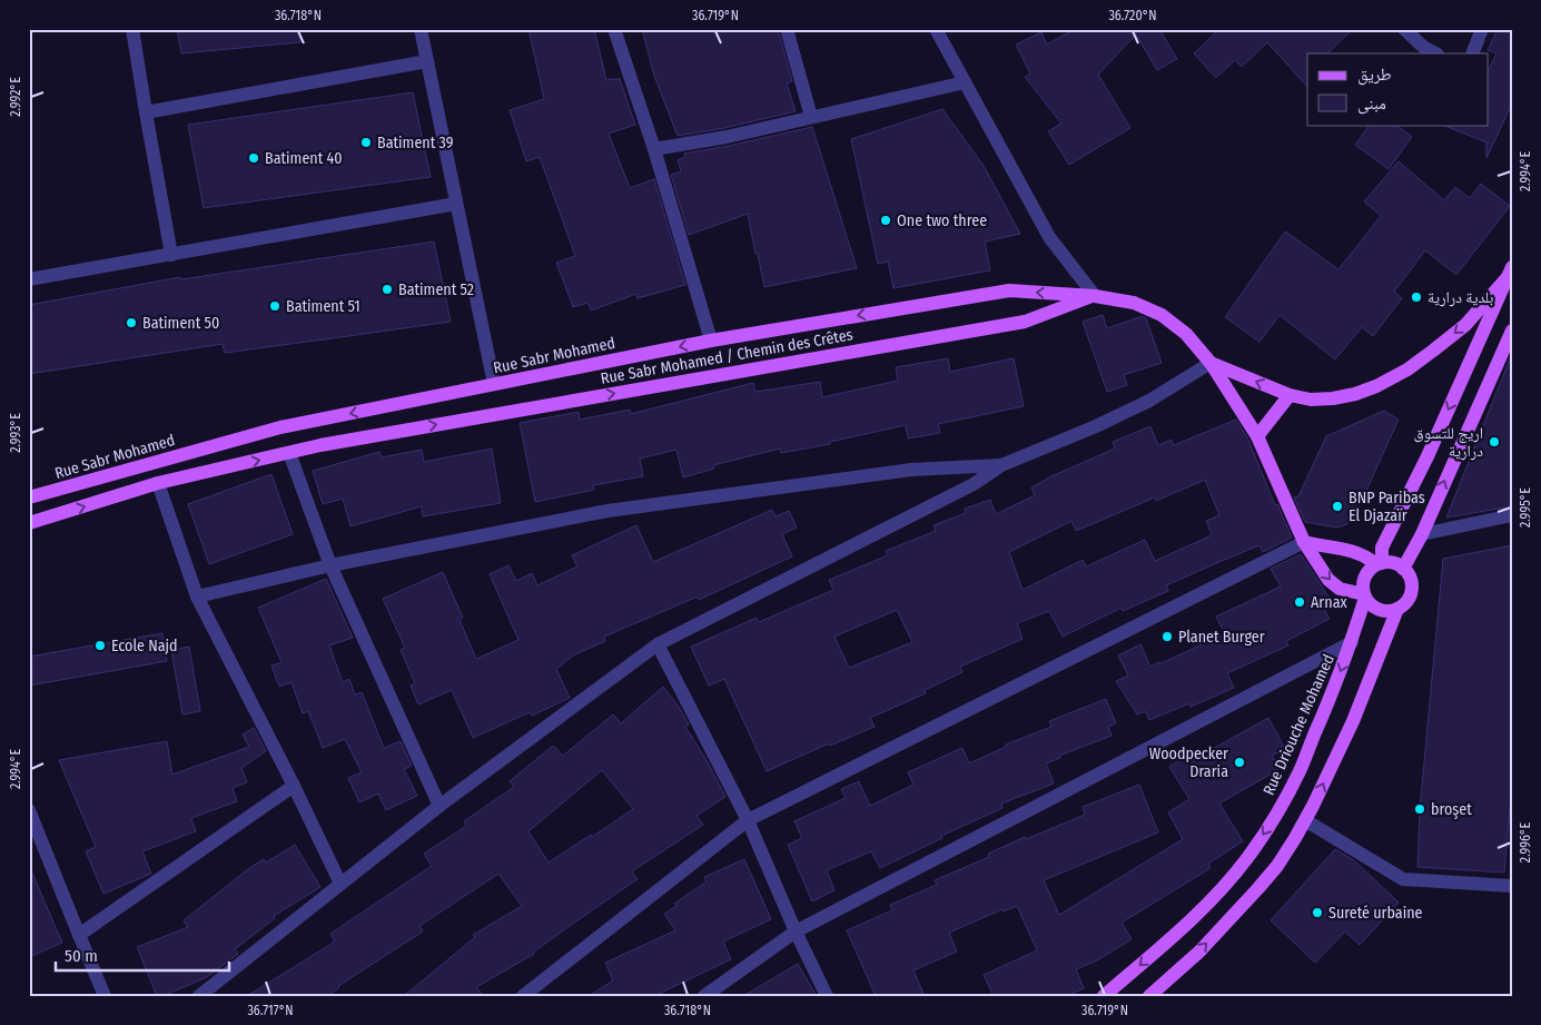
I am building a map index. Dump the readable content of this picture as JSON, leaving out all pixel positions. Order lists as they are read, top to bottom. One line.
{"streets":{"main road":["Rue Sabr Mohamed","Rue Sabr Mohamed / Chemin des Crêtes","Rue Driouche Mohamed"]},"crossings":[["Rue Sabr Mohamed","Rue Sabr Mohamed / Chemin des Crêtes"],["Rue Sabr Mohamed / Chemin des Crêtes","Rue Driouche Mohamed"]],"one_way":["Rue Sabr Mohamed","Rue Sabr Mohamed / Chemin des Crêtes"],"places":["Batiment 39","Batiment 40","One two three","Batiment 52","بلدية درارية","Batiment 51","Batiment 50","اريج للتسوق درارية","BNP Paribas El Djazaïr","Arnax","Planet Burger","Ecole Najd","Woodpecker Draria","broşet","Sureté urbaine"],"legend":["طريق","مبنى"],"scale_bar":"50 m","coordinates":["36.718°N","36.719°N","36.720°N","2.992°E","2.994°E","2.993°E","2.995°E","2.996°E","36.717°N"]}
